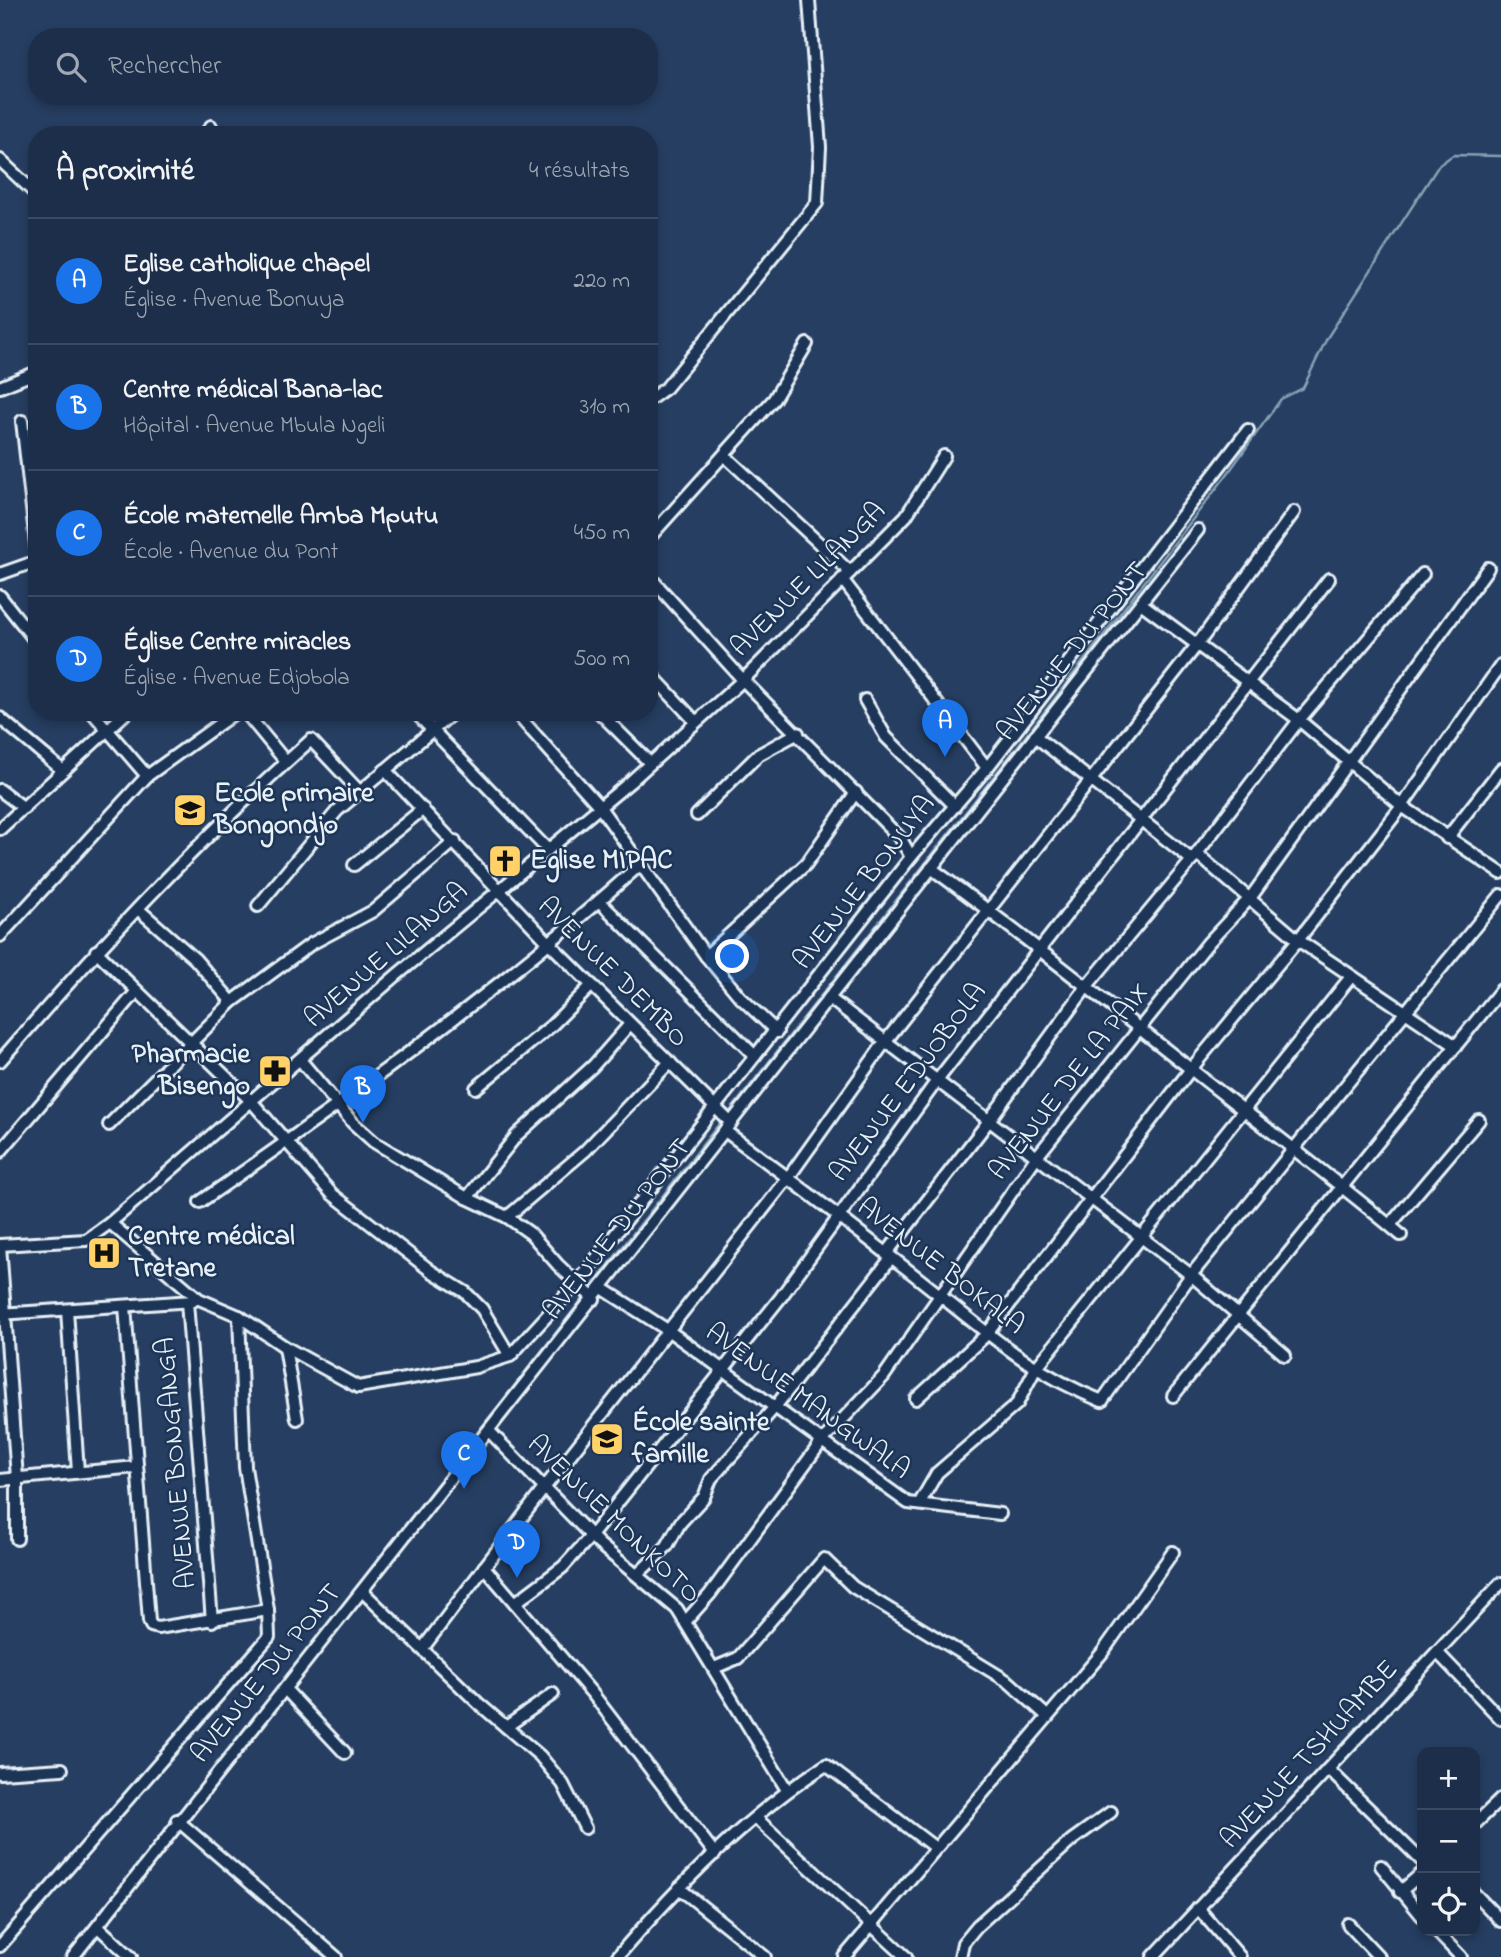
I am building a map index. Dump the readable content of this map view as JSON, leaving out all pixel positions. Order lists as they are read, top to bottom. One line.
{"streets":{"street":["AVENUE LILANGA","AVENUE DU PONT","AVENUE BONUYA","AVENUE DEMBO","AVENUE DE LA PAIX","AVENUE EDJOBOLA","AVENUE BOKALA","AVENUE MANGWALA","AVENUE BONGANGA","AVENUE MONKOTO","AVENUE TSHUAMBE"]},"crossings":[["AVENUE LILANGA","AVENUE DEMBO"],["AVENUE DU PONT","AVENUE BONUYA"],["AVENUE DU PONT","AVENUE DEMBO"],["AVENUE DU PONT","AVENUE BOKALA"],["AVENUE DU PONT","AVENUE MANGWALA"],["AVENUE DU PONT","AVENUE MONKOTO"],["AVENUE BONUYA","AVENUE DEMBO"],["AVENUE BONUYA","AVENUE BOKALA"],["AVENUE DEMBO","AVENUE BOKALA"],["AVENUE DE LA PAIX","AVENUE BOKALA"],["AVENUE DE LA PAIX","AVENUE MANGWALA"],["AVENUE DE LA PAIX","AVENUE MONKOTO"],["AVENUE EDJOBOLA","AVENUE BOKALA"],["AVENUE EDJOBOLA","AVENUE MANGWALA"],["AVENUE EDJOBOLA","AVENUE MONKOTO"]],"places":{"school or university":["Ecole primaire Bongondjo","École sainte famille"],"church":["Eglise MIPAC"],"pharmacy":["Pharmacie Bisengo"],"hospital":["Centre médical Tretane"]},"page":{"search":"Rechercher","heading":["À proximité","4 résultats"],"list":[{"mark":"A","name":"Eglise catholique chapel","note":"Église · Avenue Bonuya","value":"220 m"},{"mark":"B","name":"Centre médical Bana-lac","note":"Hôpital · Avenue Mbula Ngeli","value":"310 m"},{"mark":"C","name":"École maternelle Amba Mputu","note":"École · Avenue du Pont","value":"450 m"},{"mark":"D","name":"Église Centre miracles","note":"Église · Avenue Edjobola","value":"500 m"}],"pins":["A","B","C","D"],"map_buttons":["+","−"]}}
